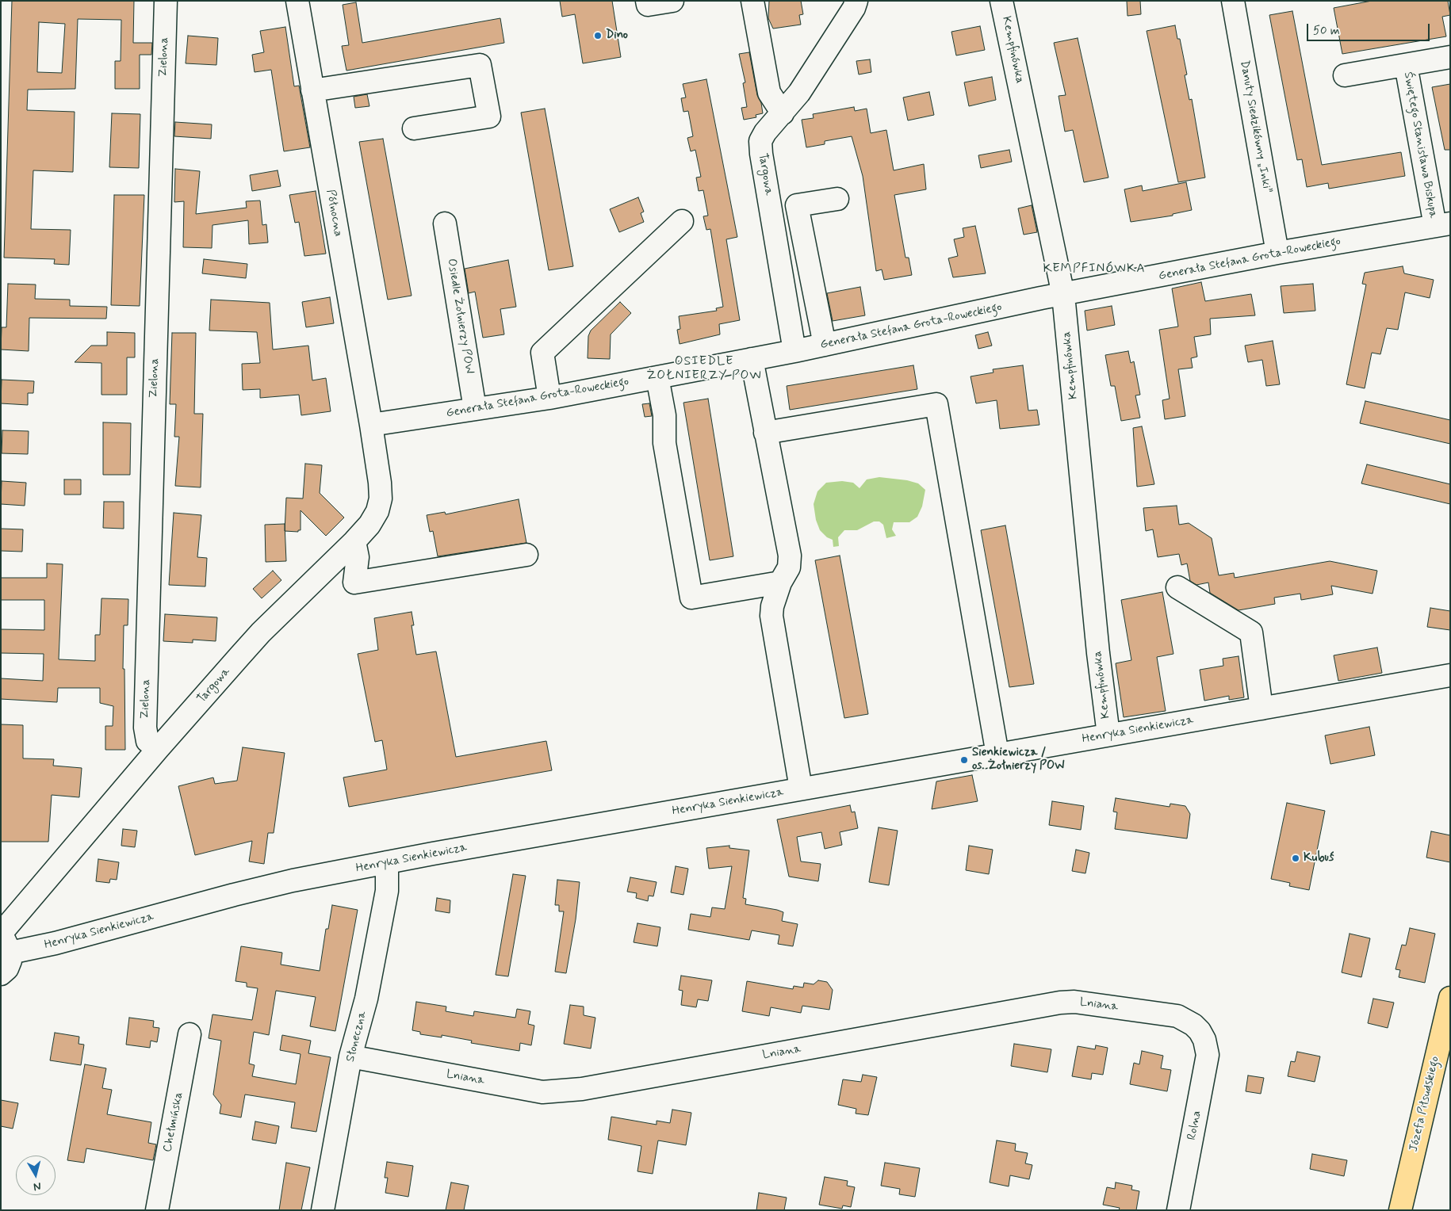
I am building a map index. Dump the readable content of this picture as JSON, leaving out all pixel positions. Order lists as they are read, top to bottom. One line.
{"streets":{"main road":["Józefa Piłsudskiego"],"street":["Kempfinówka","Zielona","Danuty Siedzikówny „Inki”","Świętego Stanisława Biskupa","Targowa","Północna","Generała Stefana Grota-Roweckiego","Osiedle Żołnierzy POW","Henryka Sienkiewicza","Lniana","Słoneczna","Chełmińska","Rolna"]},"crossings":[["Kempfinówka","Generała Stefana Grota-Roweckiego"],["Kempfinówka","Henryka Sienkiewicza"],["Zielona","Targowa"],["Danuty Siedzikówny „Inki”","Generała Stefana Grota-Roweckiego"],["Świętego Stanisława Biskupa","Generała Stefana Grota-Roweckiego"],["Targowa","Północna"],["Targowa","Generała Stefana Grota-Roweckiego"],["Północna","Generała Stefana Grota-Roweckiego"],["Generała Stefana Grota-Roweckiego","Osiedle Żołnierzy POW"],["Henryka Sienkiewicza","Słoneczna"],["Lniana","Słoneczna"],["Lniana","Rolna"]],"districts":["KEMPFINÓWKA","OSIEDLE ŻOŁNIERZY POW"],"places":["Dino","Sienkiewicza / os. Żołnierzy POW","Kubuś"],"scale_bar":"50 m","north":"bottom"}
